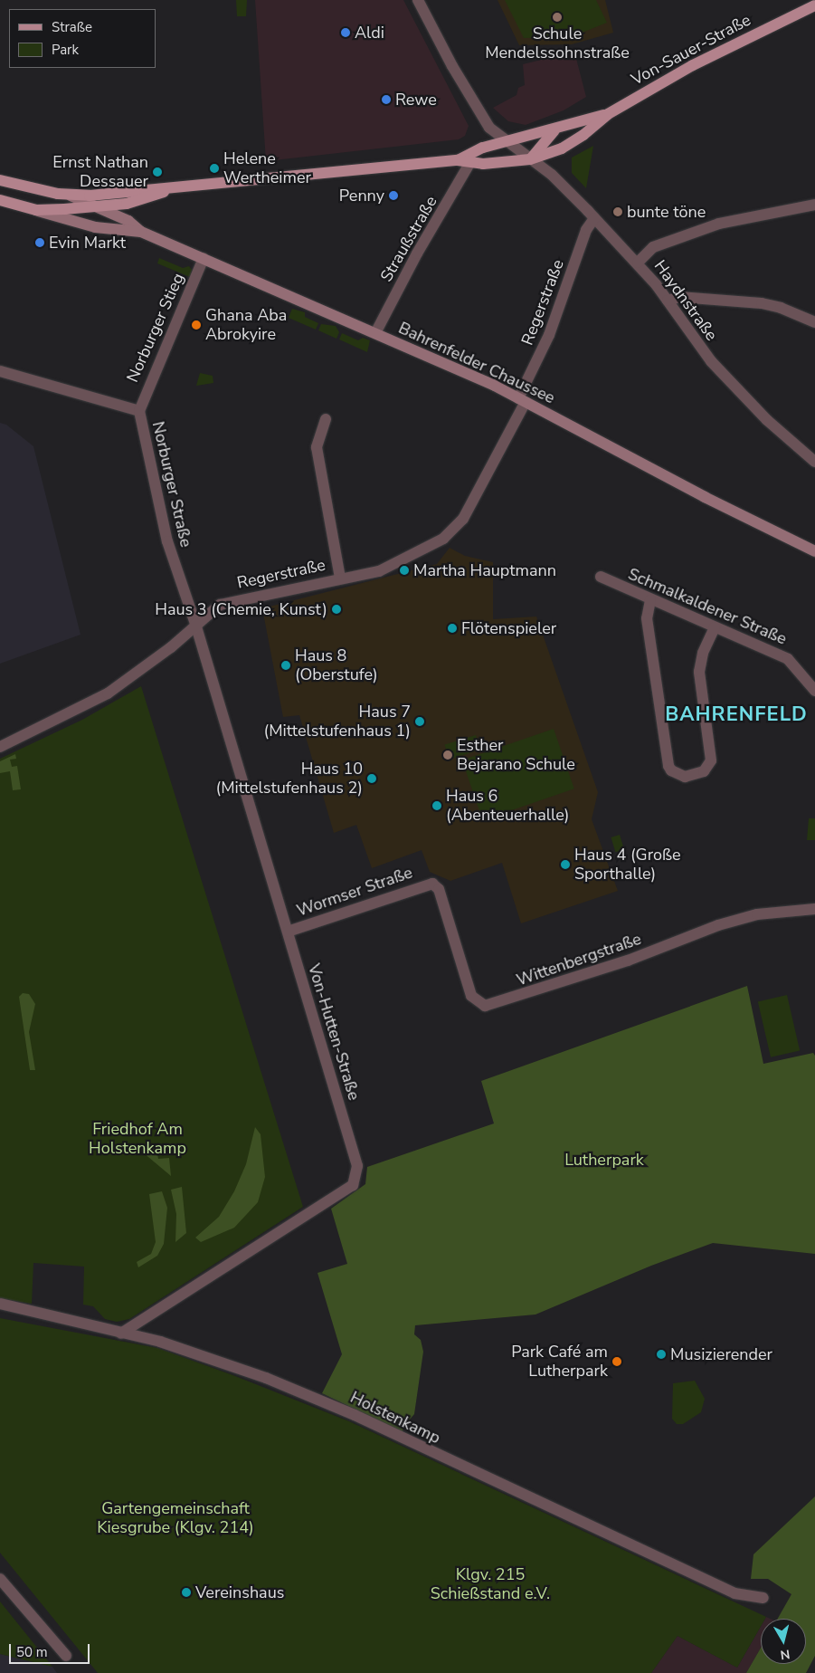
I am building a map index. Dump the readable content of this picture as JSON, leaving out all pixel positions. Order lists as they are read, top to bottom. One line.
{"streets":{"main road":["Von-Sauer-Straße","Bahrenfelder Chaussee"],"street":["Straußstraße","Haydnstraße","Regerstraße","Norburger Stieg","Norburger Straße","Schmalkaldener Straße","Wormser Straße","Wittenbergstraße","Von-Hutten-Straße","Holstenkamp"]},"crossings":[["Von-Sauer-Straße","Straußstraße"],["Von-Sauer-Straße","Haydnstraße"],["Von-Sauer-Straße","Bahrenfelder Chaussee"],["Straußstraße","Bahrenfelder Chaussee"],["Haydnstraße","Regerstraße"],["Regerstraße","Bahrenfelder Chaussee"],["Regerstraße","Norburger Straße"],["Regerstraße","Von-Hutten-Straße"],["Norburger Stieg","Bahrenfelder Chaussee"],["Norburger Stieg","Norburger Straße"],["Norburger Straße","Von-Hutten-Straße"],["Wormser Straße","Wittenbergstraße"],["Wormser Straße","Von-Hutten-Straße"],["Von-Hutten-Straße","Holstenkamp"]],"districts":["BAHRENFELD"],"parks":["Friedhof Am Holstenkamp","Lutherpark","Gartengemeinschaft Kiesgrube (Klgv. 214)","Klgv. 215 Schießstand e.V."],"places":["Schule Mendelssohnstraße","Aldi","Rewe","Helene Wertheimer","Ernst Nathan Dessauer","Penny","bunte töne","Evin Markt","Ghana Aba Abrokyire","Martha Hauptmann","Haus 3 (Chemie, Kunst)","Flötenspieler","Haus 8 (Oberstufe)","Haus 7 (Mittelstufenhaus 1)","Esther Bejarano Schule","Haus 10 (Mittelstufenhaus 2)","Haus 6 (Abenteuerhalle)","Haus 4 (Große Sporthalle)","Musizierender","Park Café am Lutherpark","Vereinshaus"],"legend":["Straße","Park"],"scale_bar":"50 m","north":"bottom"}
